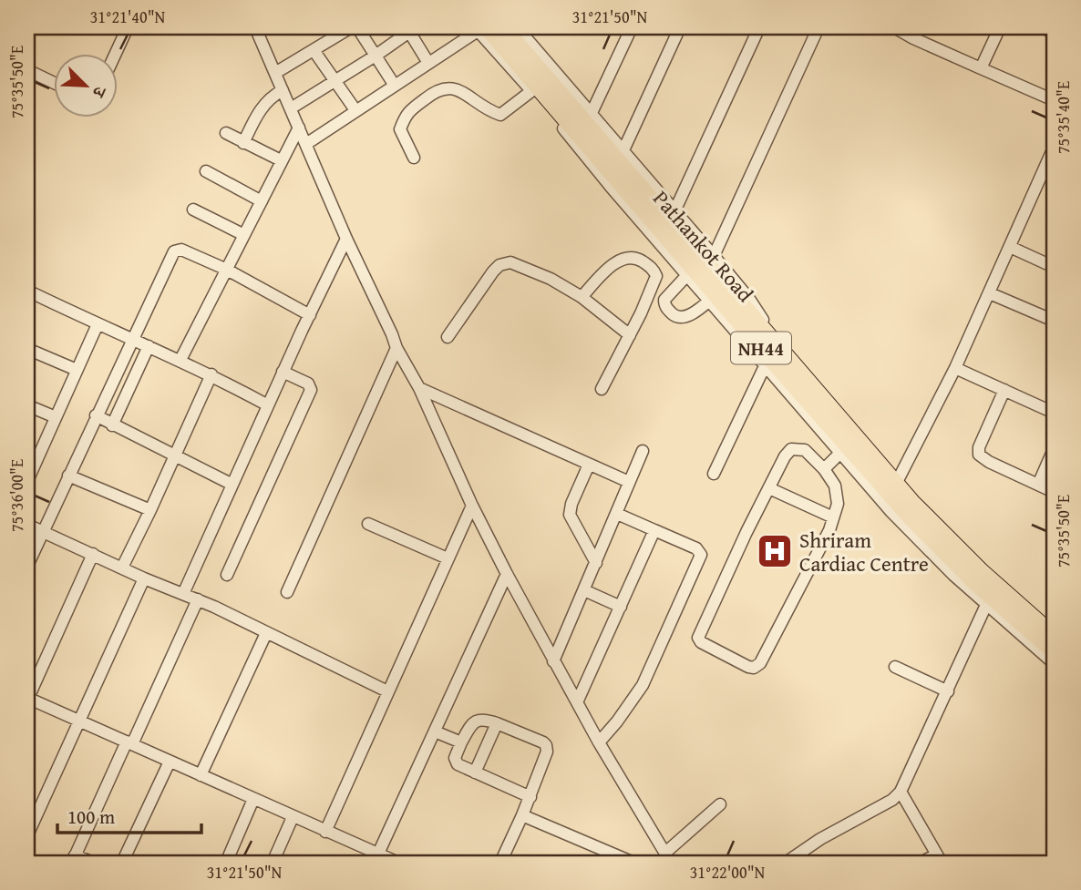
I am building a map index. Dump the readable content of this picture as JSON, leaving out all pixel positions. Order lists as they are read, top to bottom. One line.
{"streets":{"highway":["Pathankot Road","NH44"]},"places":{"hospital":["Shriram Cardiac Centre"]},"scale_bar":"100 m","north":"bottom right","coordinates":["31°21'40\"N","31°21'50\"N","75°35'50\"E","75°35'40\"E","75°36'00\"E","31°22'00\"N"]}
